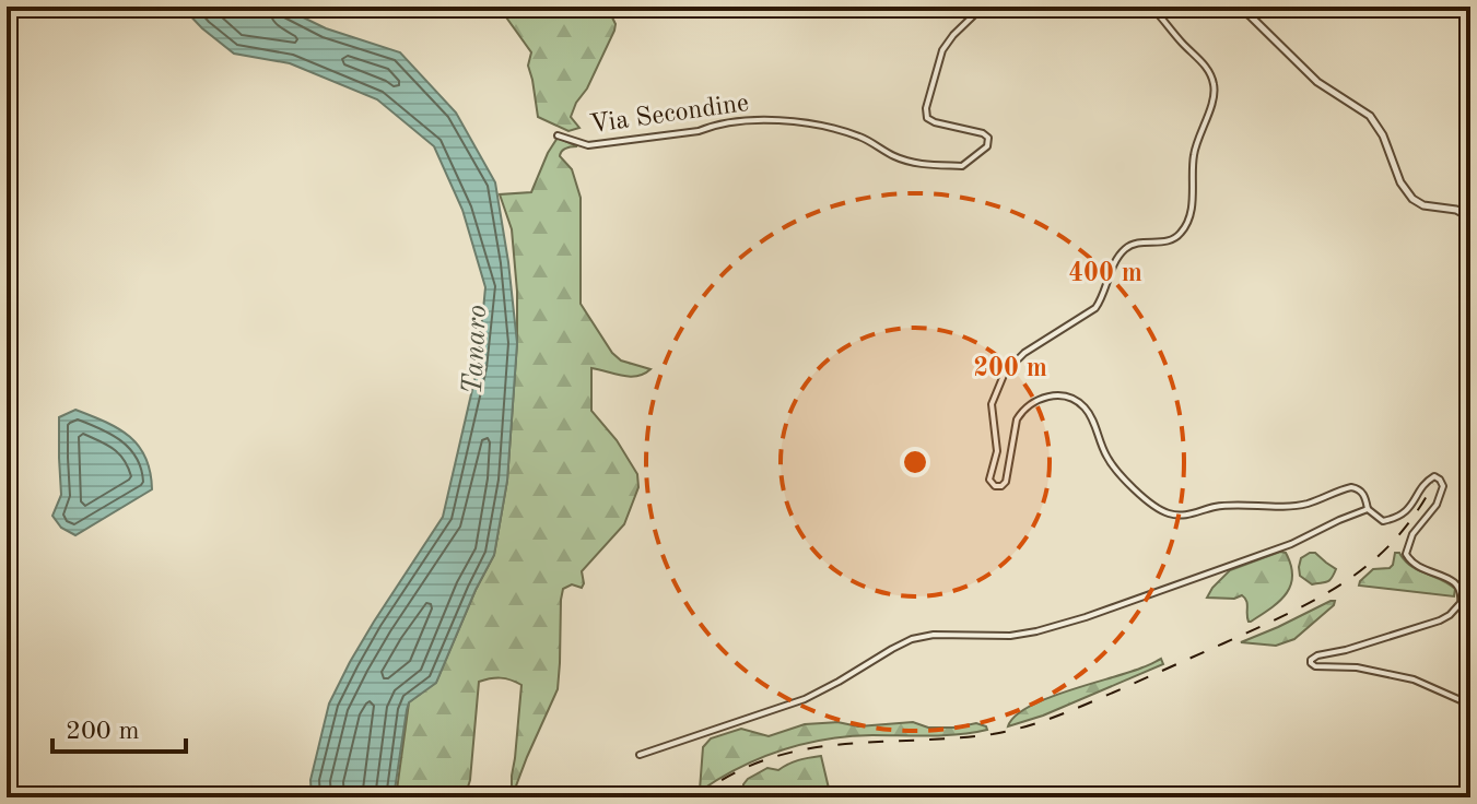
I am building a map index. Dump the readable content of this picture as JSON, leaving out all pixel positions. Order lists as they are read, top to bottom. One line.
{"streets":{"street":["Via Secondine"]},"water":["Tanaro"],"scale_bar":"200 m","rings":["400 m","200 m"]}
